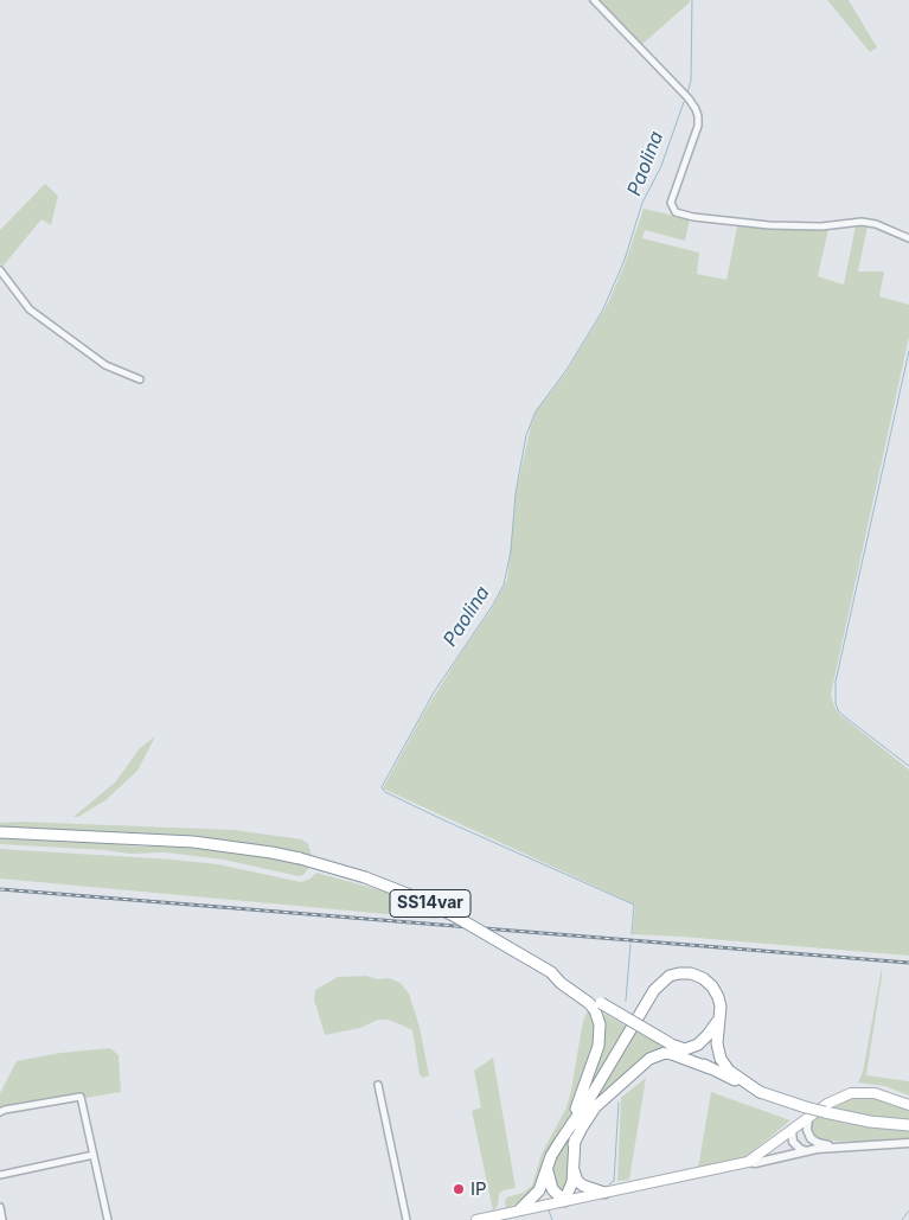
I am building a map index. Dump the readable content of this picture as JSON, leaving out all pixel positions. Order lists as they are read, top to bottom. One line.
{"streets":{"main road":["SS14var"]},"water":["Paolina"],"places":["IP"]}
